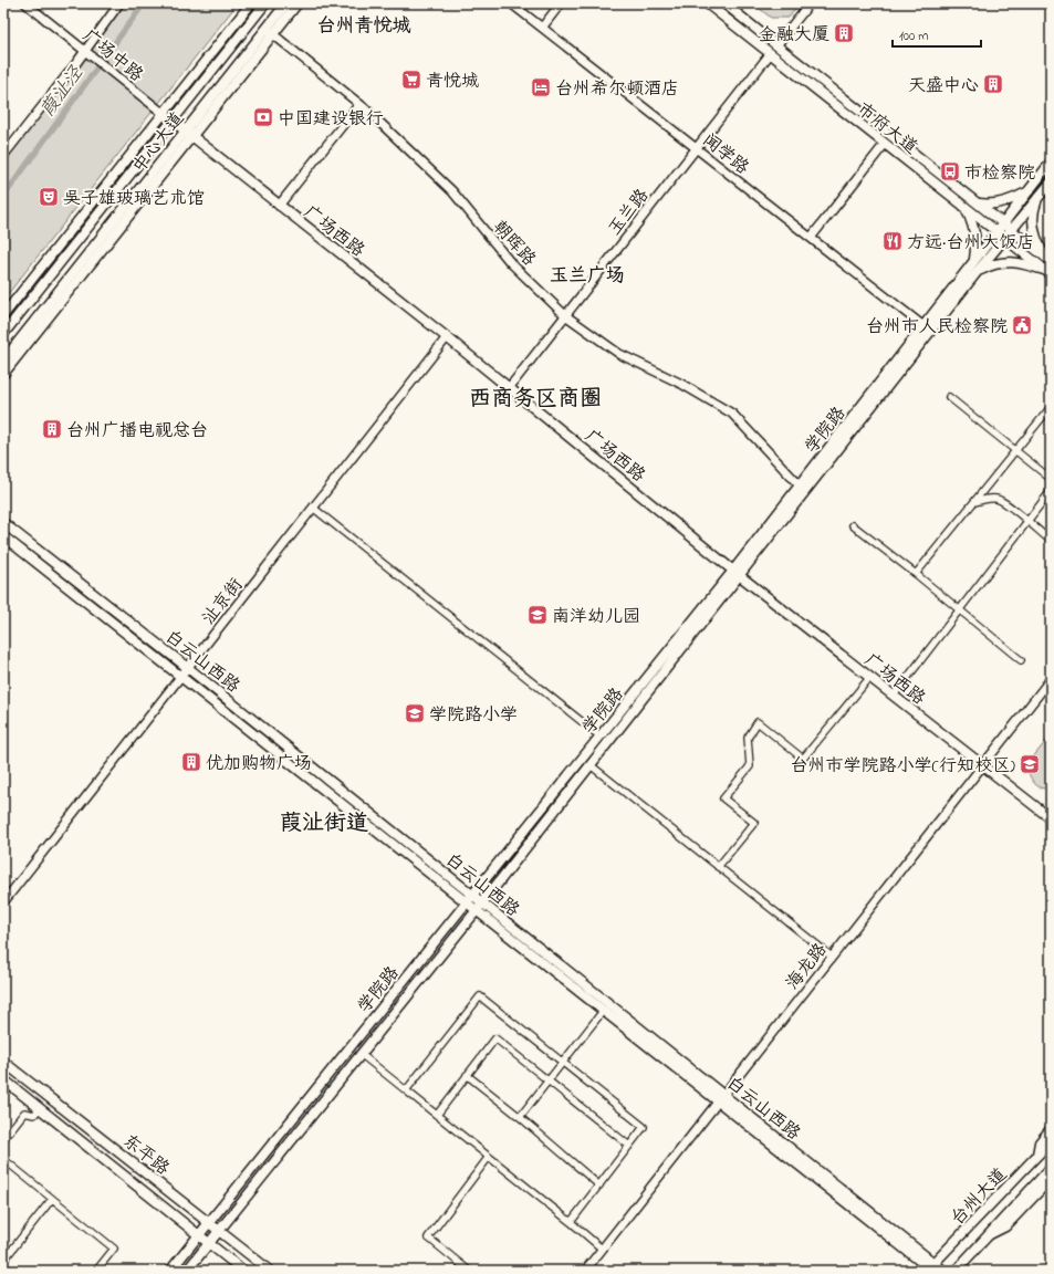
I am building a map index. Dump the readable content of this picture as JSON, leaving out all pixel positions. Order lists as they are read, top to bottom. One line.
{"streets":{"main road":["市府大道","中心大道","广场西路","学院路","白云山西路","东平路","台州大道"],"street":["广场中路","闻学路","玉兰路","朝晖路","沚京街","海龙路"]},"crossings":[["广场中路","广场西路"],["市府大道","玉兰路"],["市府大道","学院路"],["中心大道","广场西路"],["中心大道","朝晖路"],["闻学路","玉兰路"],["闻学路","学院路"],["玉兰路","广场西路"],["玉兰路","朝晖路"],["广场西路","学院路"],["广场西路","沚京街"],["广场西路","海龙路"],["朝晖路","学院路"],["学院路","白云山西路"],["学院路","东平路"],["沚京街","白云山西路"],["白云山西路","海龙路"],["白云山西路","台州大道"]],"districts":["台州青悦城","玉兰广场","西商务区商圈","葭沚街道"],"water":["葭沚泾"],"places":{"building":["金融大厦","天盛中心","台州广播电视总台","优加购物广场"],"supermarket":["青悦城"],"hotel":["台州希尔顿酒店"],"bank":["中国建设银行"],"bus stop":["市检察院"],"theatre":["吴子雄玻璃艺术馆"],"restaurant":["方远·台州大饭店"],"public building":["台州市人民检察院"],"school or university":["南洋幼儿园","学院路小学","台州市学院路小学(行知校区)"]},"scale_bar":"100 m"}
